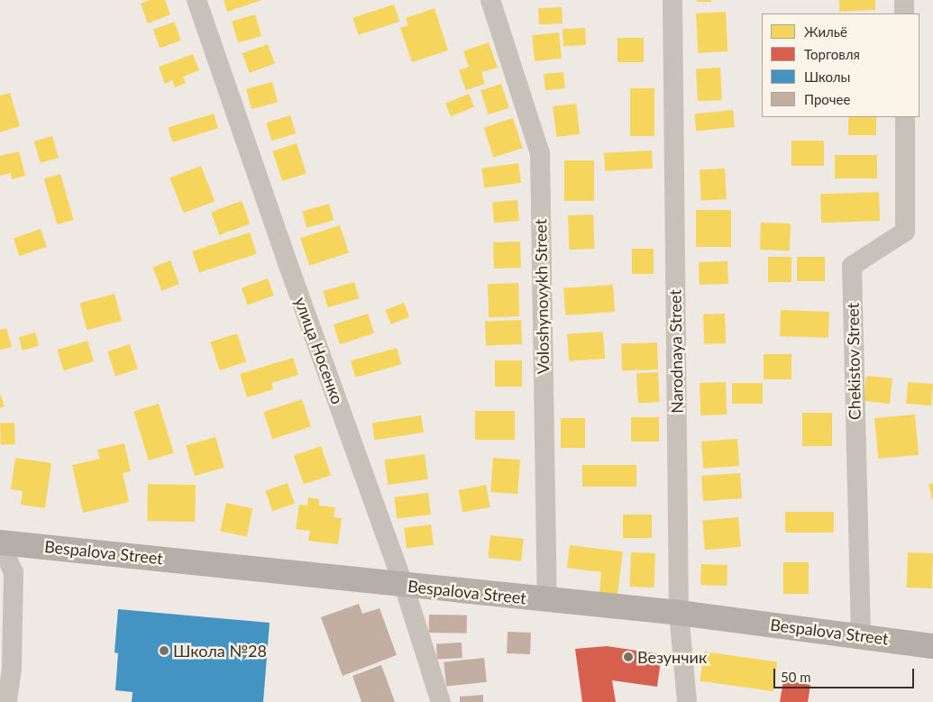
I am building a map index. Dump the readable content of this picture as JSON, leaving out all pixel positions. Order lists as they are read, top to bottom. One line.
{"streets":{"main road":["Bespalova Street"],"street":["Voloshynovykh Street","улица Носенко","Narodnaya Street","Chekistov Street"]},"crossings":[["Voloshynovykh Street","Bespalova Street"],["улица Носенко","Bespalova Street"],["Narodnaya Street","Bespalova Street"],["Chekistov Street","Bespalova Street"]],"places":["Школа №28","Везунчик"],"legend":["Жильё","Торговля","Школы","Прочее"],"scale_bar":"50 m"}
